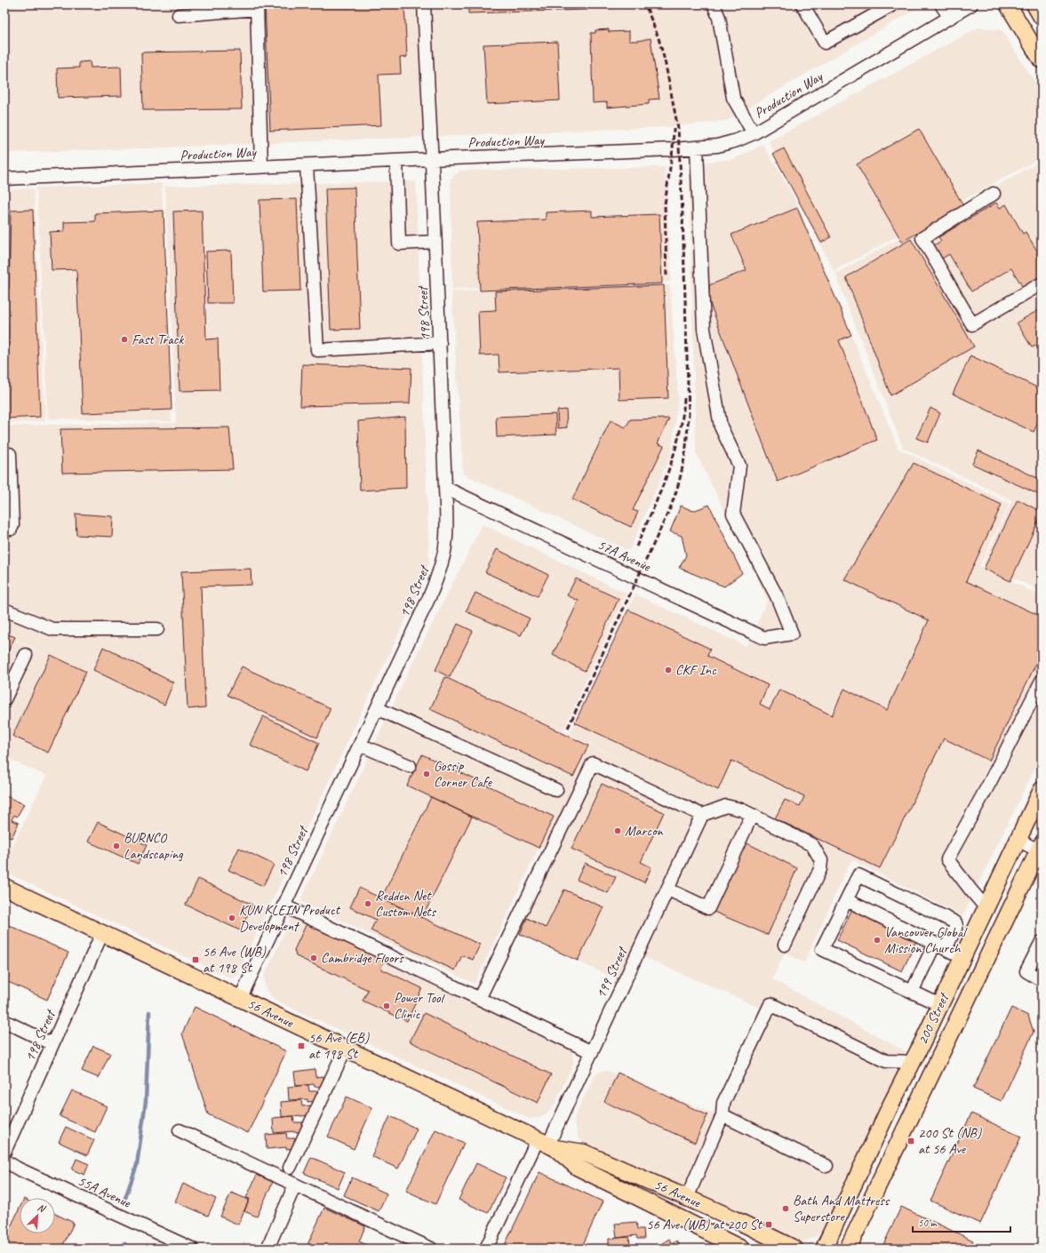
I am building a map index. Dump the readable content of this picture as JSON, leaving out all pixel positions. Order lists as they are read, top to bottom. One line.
{"streets":{"main road":["56 Avenue","200 Street"],"street":["Production Way","198 Street","57A Avenue","199 Street","55A Avenue"]},"crossings":[["Production Way","198 Street"],["Production Way","57A Avenue"],["198 Street","57A Avenue"],["198 Street","56 Avenue"],["199 Street","56 Avenue"]],"places":{"other":["Fast Track","CKF Inc","Gossip Corner Cafe","Marcon","BURNCO Landscaping","Redden Net Custom Nets","KUN KLEIN Product Development","Vancouver Global Mission Church","Cambridge Floors","Power Tool Clinic","Bath And Mattress Superstore"],"transit":["56 Ave (WB) at 198 St","56 Ave (EB) at 198 St","200 St (NB) at 56 Ave","56 Ave (WB) at 200 St"]},"scale_bar":"50 m","north":"top right"}
